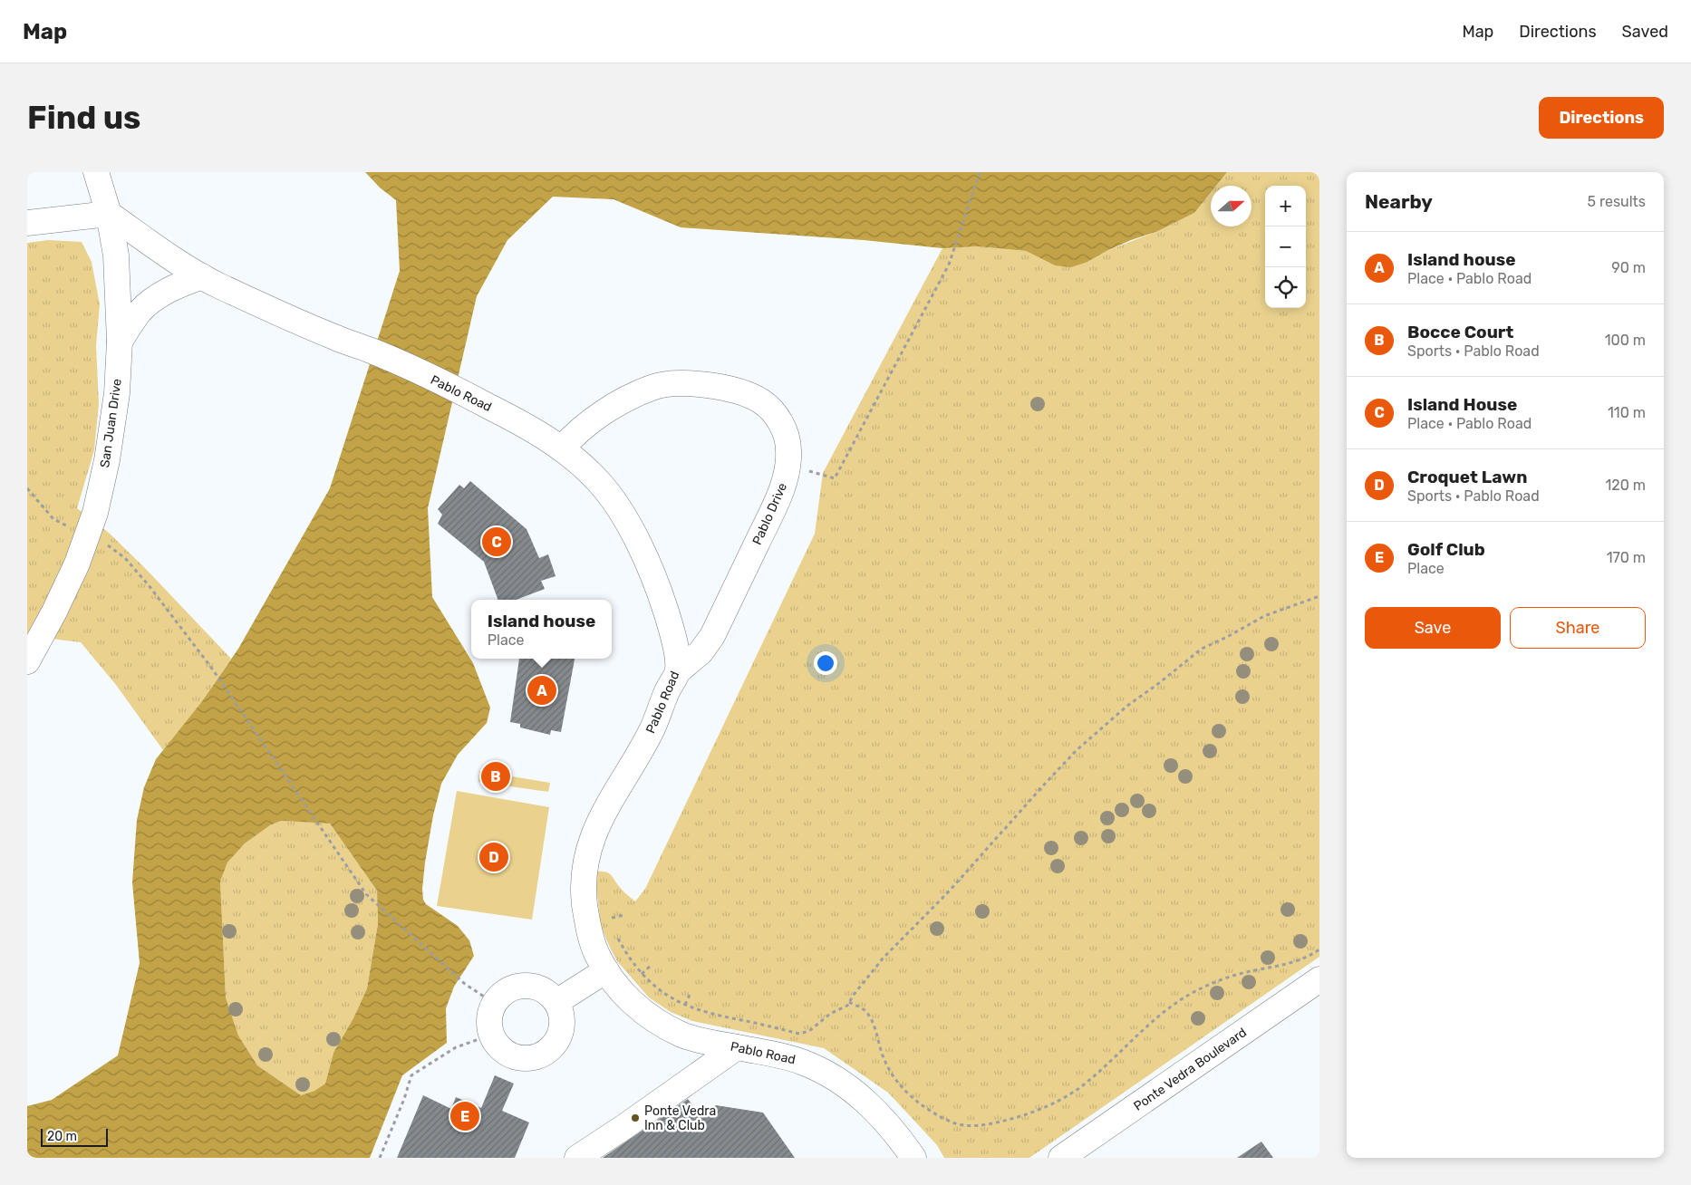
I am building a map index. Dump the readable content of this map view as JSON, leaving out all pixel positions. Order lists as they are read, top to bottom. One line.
{"streets":{"street":["Pablo Road","San Juan Drive","Pablo Drive","Ponte Vedra Boulevard"]},"crossings":[["Pablo Road","San Juan Drive"],["Pablo Road","Pablo Drive"]],"places":["Ponte Vedra Inn & Club"],"scale_bar":"20 m","north":"right","page":{"header":"Map","nav":["Map","Directions","Saved"],"buttons":["Directions",["Save","Share"]],"title":"Find us","heading":["Nearby","5 results"],"map_buttons":["+","−"],"list":[{"mark":"A","name":"Island house","note":"Place · Pablo Road","value":"90 m"},{"mark":"B","name":"Bocce Court","note":"Sports · Pablo Road","value":"100 m"},{"mark":"C","name":"Island House","note":"Place · Pablo Road","value":"110 m"},{"mark":"D","name":"Croquet Lawn","note":"Sports · Pablo Road","value":"120 m"},{"mark":"E","name":"Golf Club","note":"Place","value":"170 m"}],"pins":["C","A","B","D","E"],"popup":["Island house","Place"],"scale":"20 m"}}
